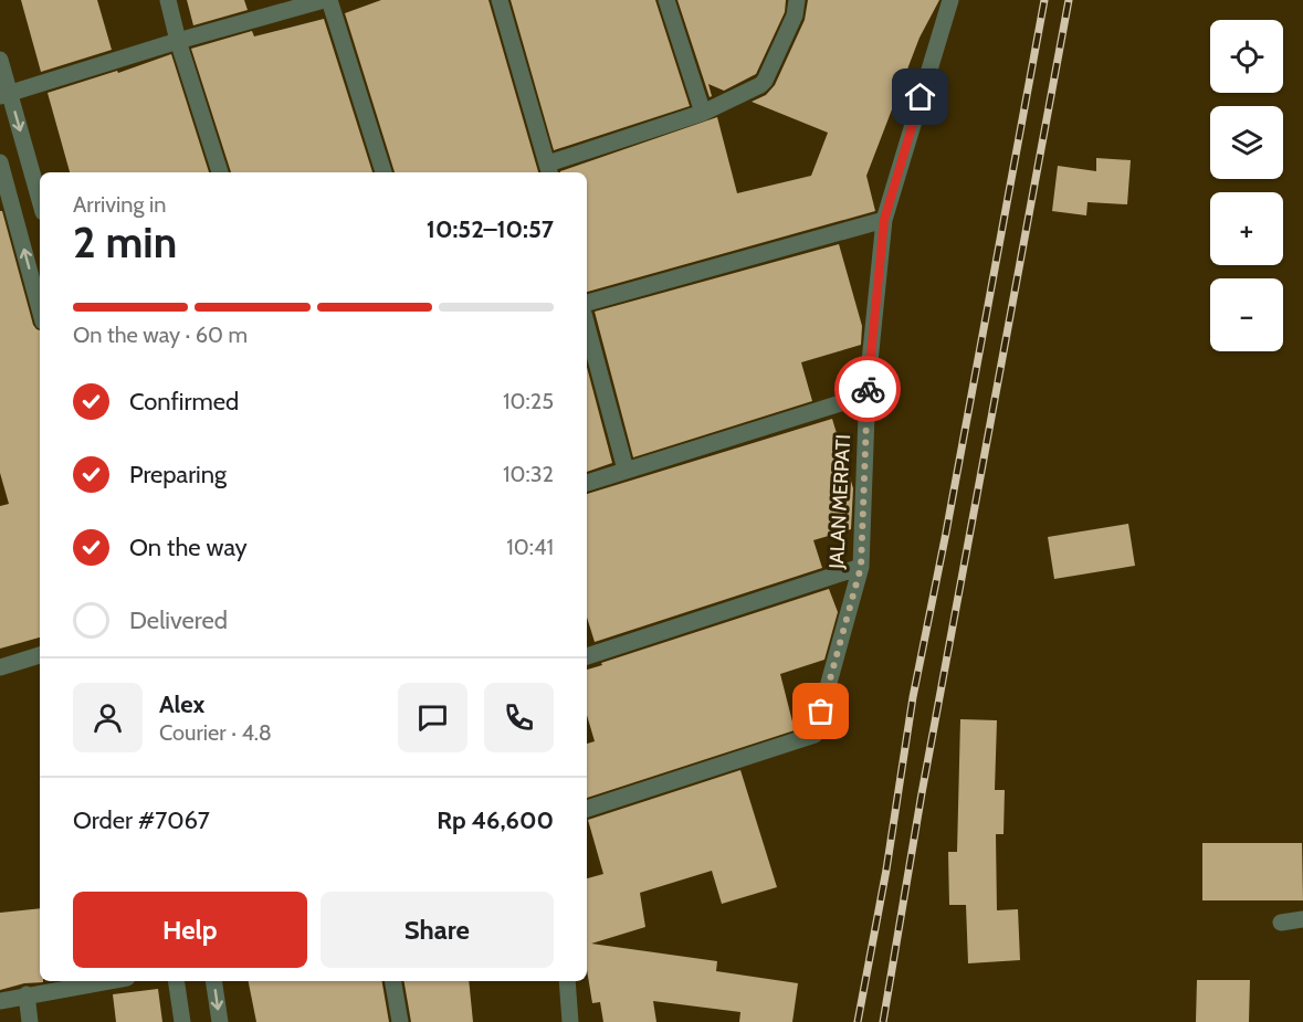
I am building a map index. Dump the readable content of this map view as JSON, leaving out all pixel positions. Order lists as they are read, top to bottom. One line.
{"streets":{"street":["JALAN MERPATI"]},"page":{"map_buttons":["+","−"],"heading":["2 min","Arriving in","10:52–10:57"],"panel":["Alex","Courier · 4.8","Order #7067","Rp 46,600"],"bar":"On the way · 60 m","list":[["Confirmed","10:25"],["Preparing","10:32"],["On the way","10:41"],"Delivered"],"buttons":["Help","Share"]}}
